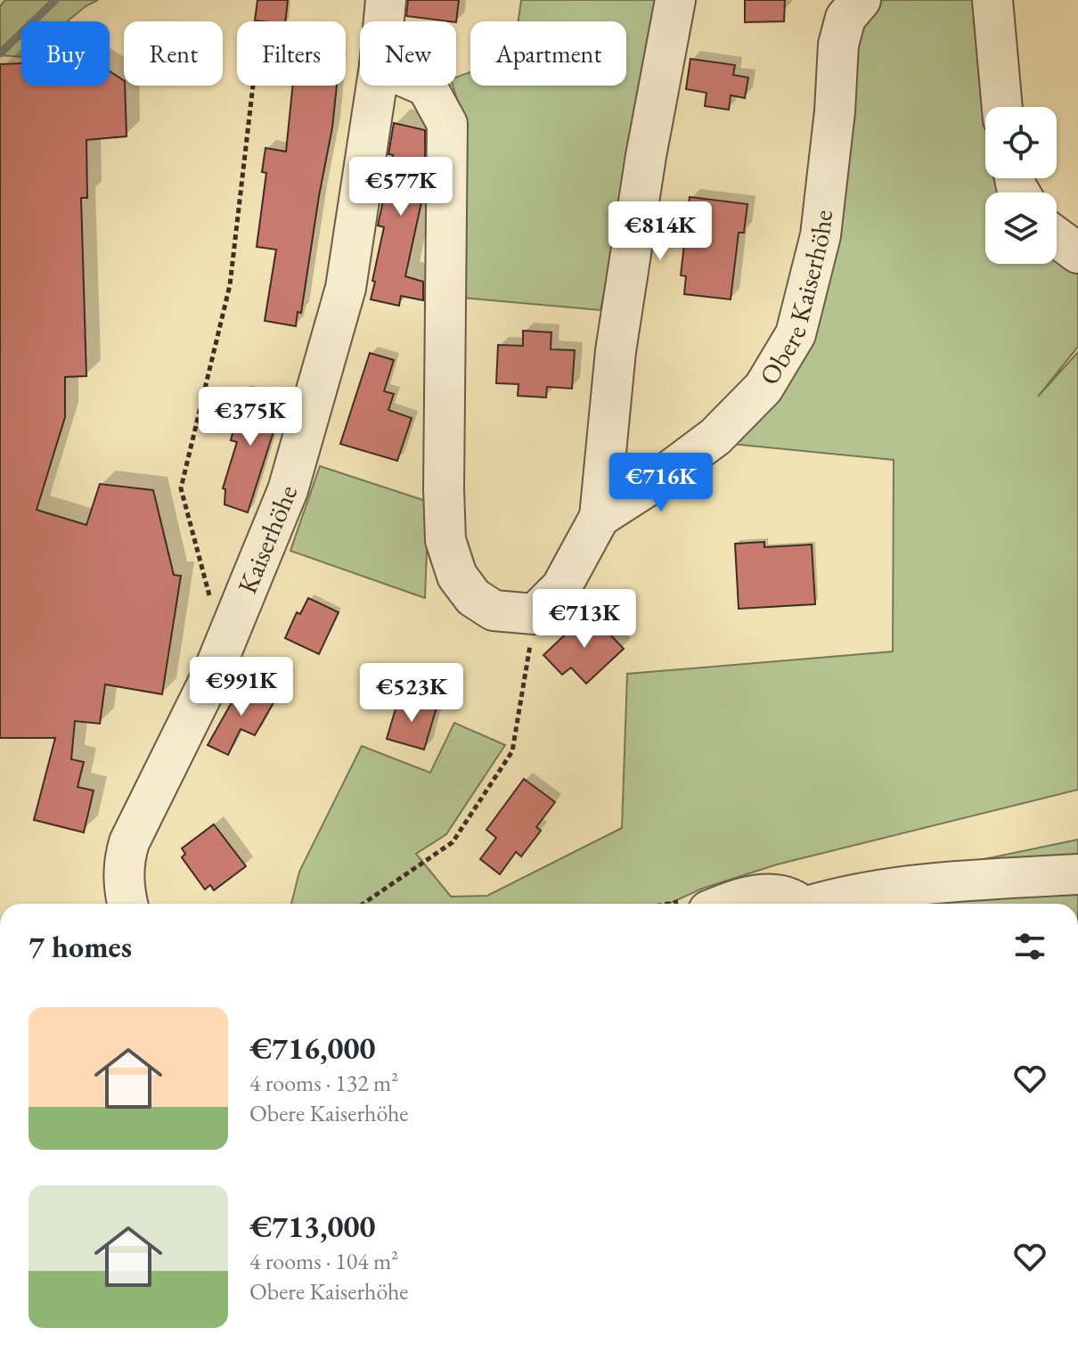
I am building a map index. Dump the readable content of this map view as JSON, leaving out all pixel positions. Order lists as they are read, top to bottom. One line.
{"streets":{"street":["Obere Kaiserhöhe","Kaiserhöhe"]},"page":{"chip":["Buy","Rent","Filters","New","Apartment"],"price":["€577K","€814K","€375K","€716K","€713K","€991K","€523K"],"heading":"7 homes","list":[{"name":"€716,000","note":"4 rooms · 132 m² · Obere Kaiserhöhe"},{"name":"€713,000","note":"4 rooms · 104 m² · Obere Kaiserhöhe"}]}}
